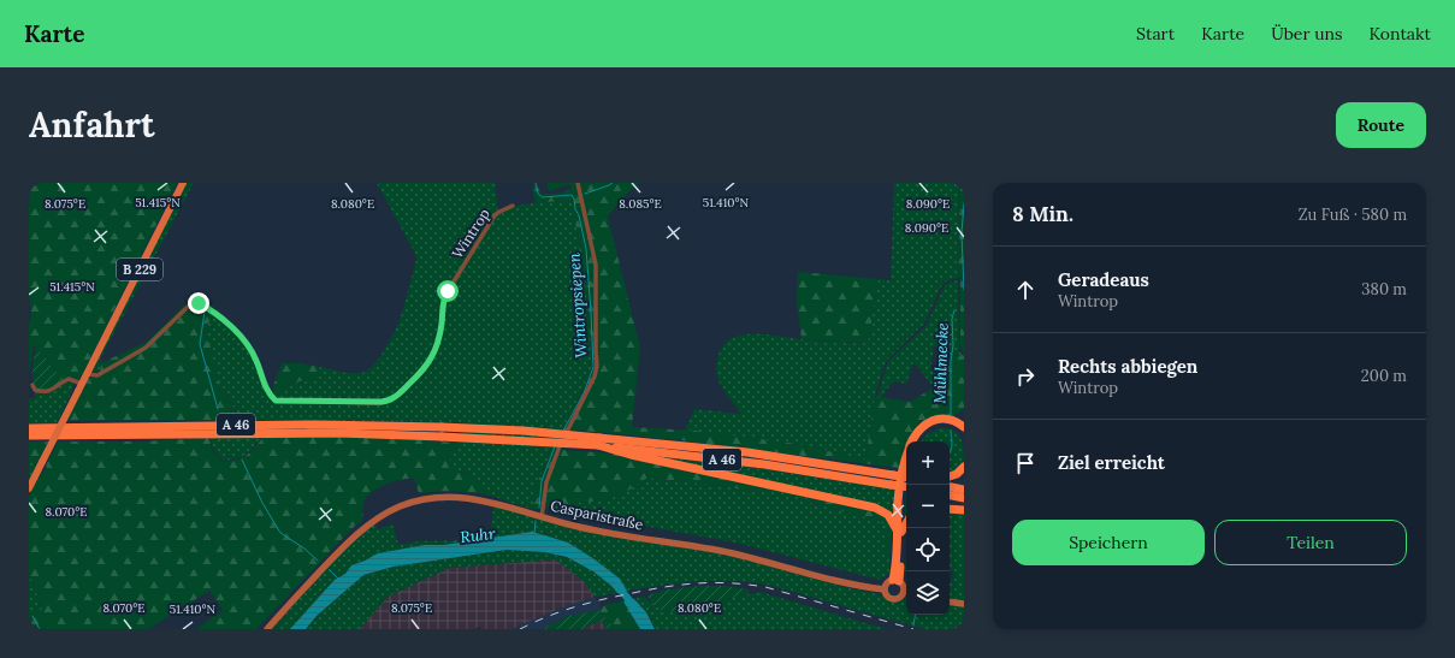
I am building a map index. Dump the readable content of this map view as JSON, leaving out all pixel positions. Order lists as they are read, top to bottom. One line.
{"streets":{"highway":["A 46"],"main road":["B 229","Casparistraße"],"street":["Wintrop"]},"crossings":[["Wintrop","B 229"]],"water":["Wintropsiepen","Mühlmecke","Ruhr"],"page":{"header":"Karte","nav":["Start","Karte","Über uns","Kontakt"],"buttons":["Route",["Speichern","Teilen"]],"title":"Anfahrt","heading":["8 Min.","Zu Fuß · 580 m"],"list":[["Geradeaus","Wintrop","380 m"],["Rechts abbiegen","Wintrop","200 m"],"Ziel erreicht"],"map_buttons":["+","−"]},"coordinates":["51.415°N","51.410°N","8.075°E","8.080°E","8.085°E","8.090°E","8.070°E"]}
